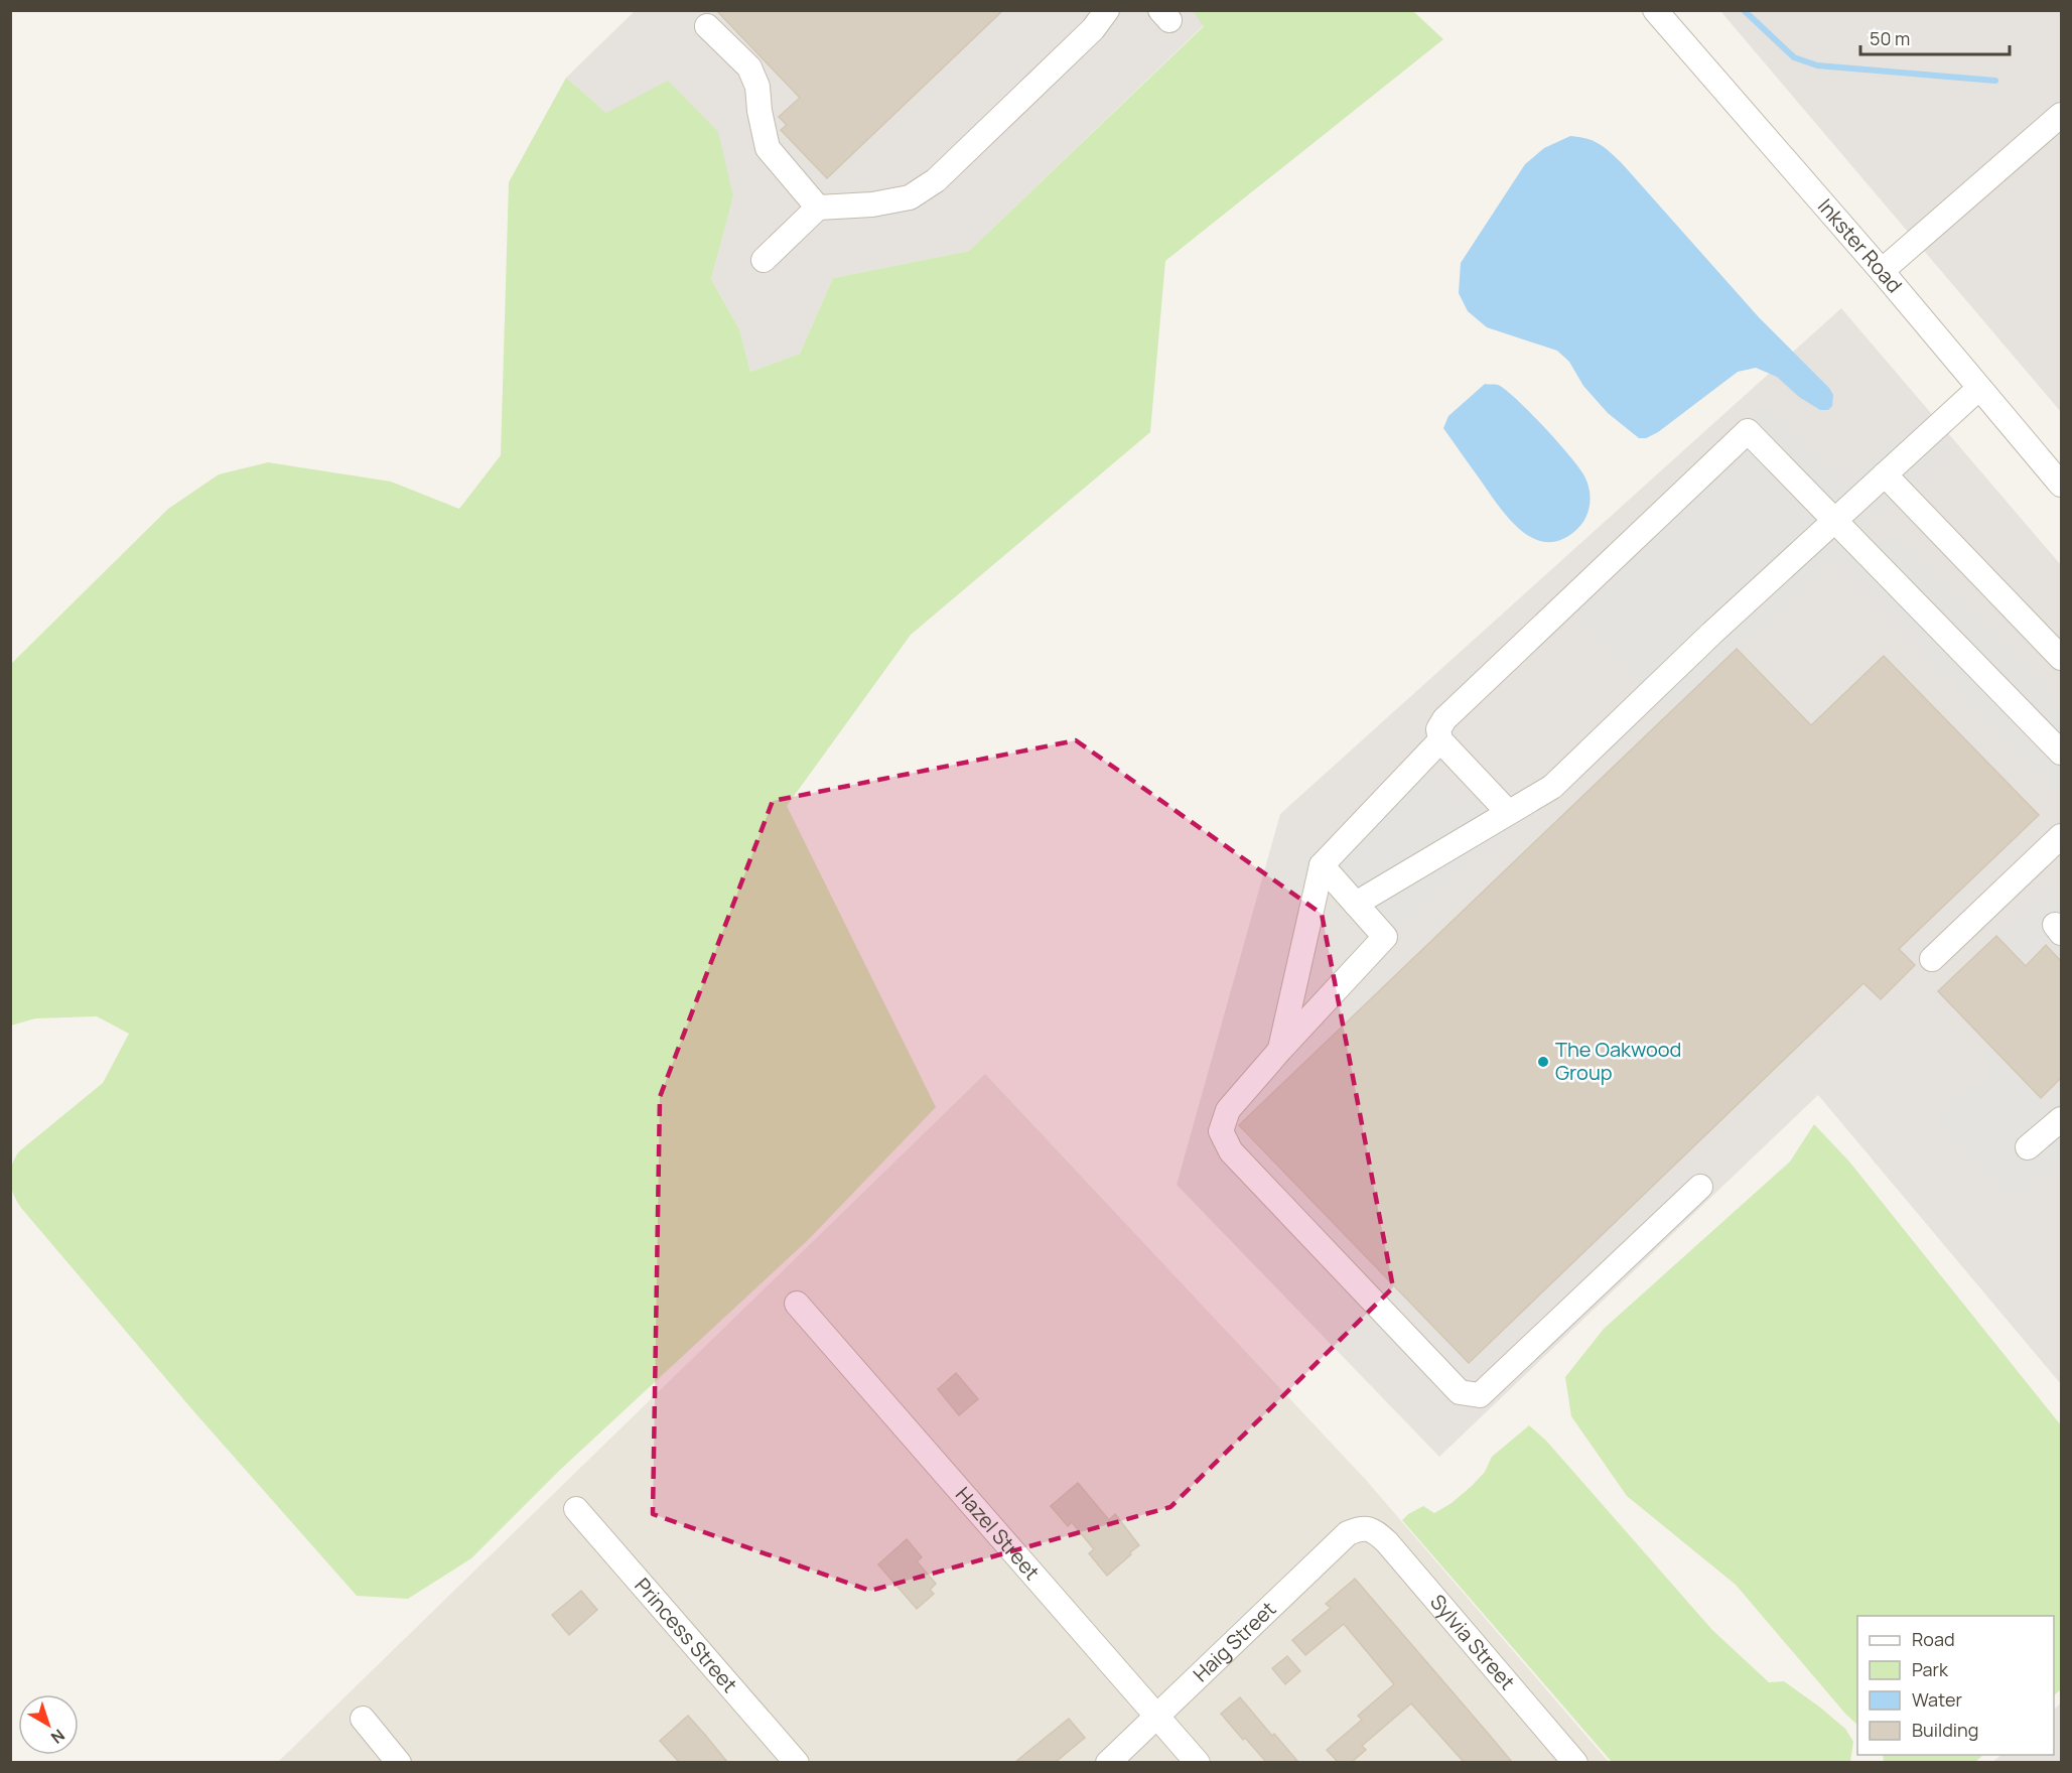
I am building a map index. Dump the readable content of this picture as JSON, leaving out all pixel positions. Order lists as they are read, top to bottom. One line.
{"streets":{"street":["Inkster Road","Hazel Street","Princess Street","Haig Street","Sylvia Street"]},"crossings":[["Hazel Street","Haig Street"],["Haig Street","Sylvia Street"]],"places":["The Oakwood Group"],"legend":["Road","Park","Water","Building"],"scale_bar":"50 m","north":"bottom right"}
